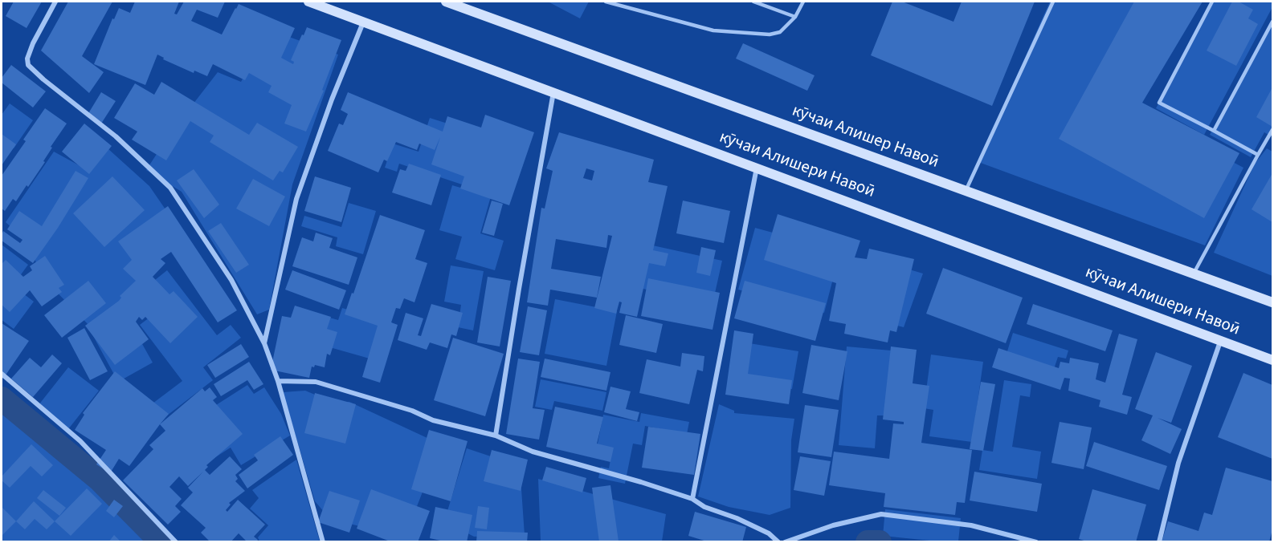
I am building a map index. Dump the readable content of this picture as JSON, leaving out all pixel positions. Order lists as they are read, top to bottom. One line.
{"streets":{"street":["кӯчаи Алишер Навоӣ","кӯчаи Алишери Навоӣ"]}}
